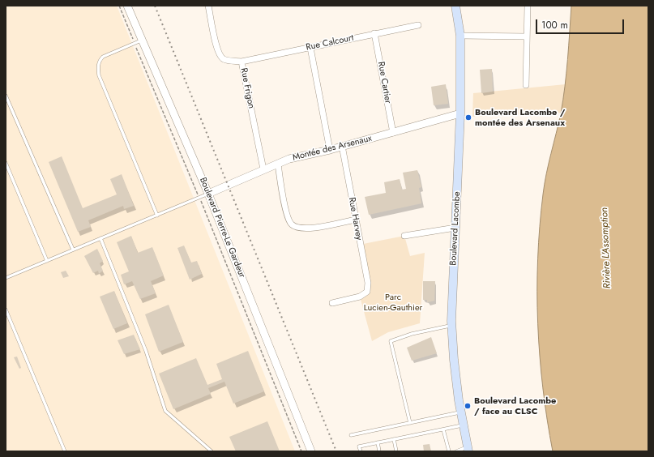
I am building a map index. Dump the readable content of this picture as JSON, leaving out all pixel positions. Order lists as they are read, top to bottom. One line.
{"streets":{"main road":["Boulevard Lacombe"],"street":["Rue Calcourt","Rue Cartier","Rue Frigon","Montée des Arsenaux","Rue Harvey","Boulevard Pierre-Le Gardeur"]},"crossings":[["Rue Calcourt","Rue Cartier"],["Rue Calcourt","Rue Frigon"],["Rue Cartier","Montée des Arsenaux"],["Rue Frigon","Montée des Arsenaux"],["Montée des Arsenaux","Rue Harvey"],["Montée des Arsenaux","Boulevard Pierre-Le Gardeur"],["Montée des Arsenaux","Boulevard Lacombe"]],"water":["Rivière L'Assomption"],"parks":["Parc Lucien-Gauthier"],"places":["Boulevard Lacombe / montée des Arsenaux","Boulevard Lacombe / face au CLSC"],"scale_bar":"100 m"}
